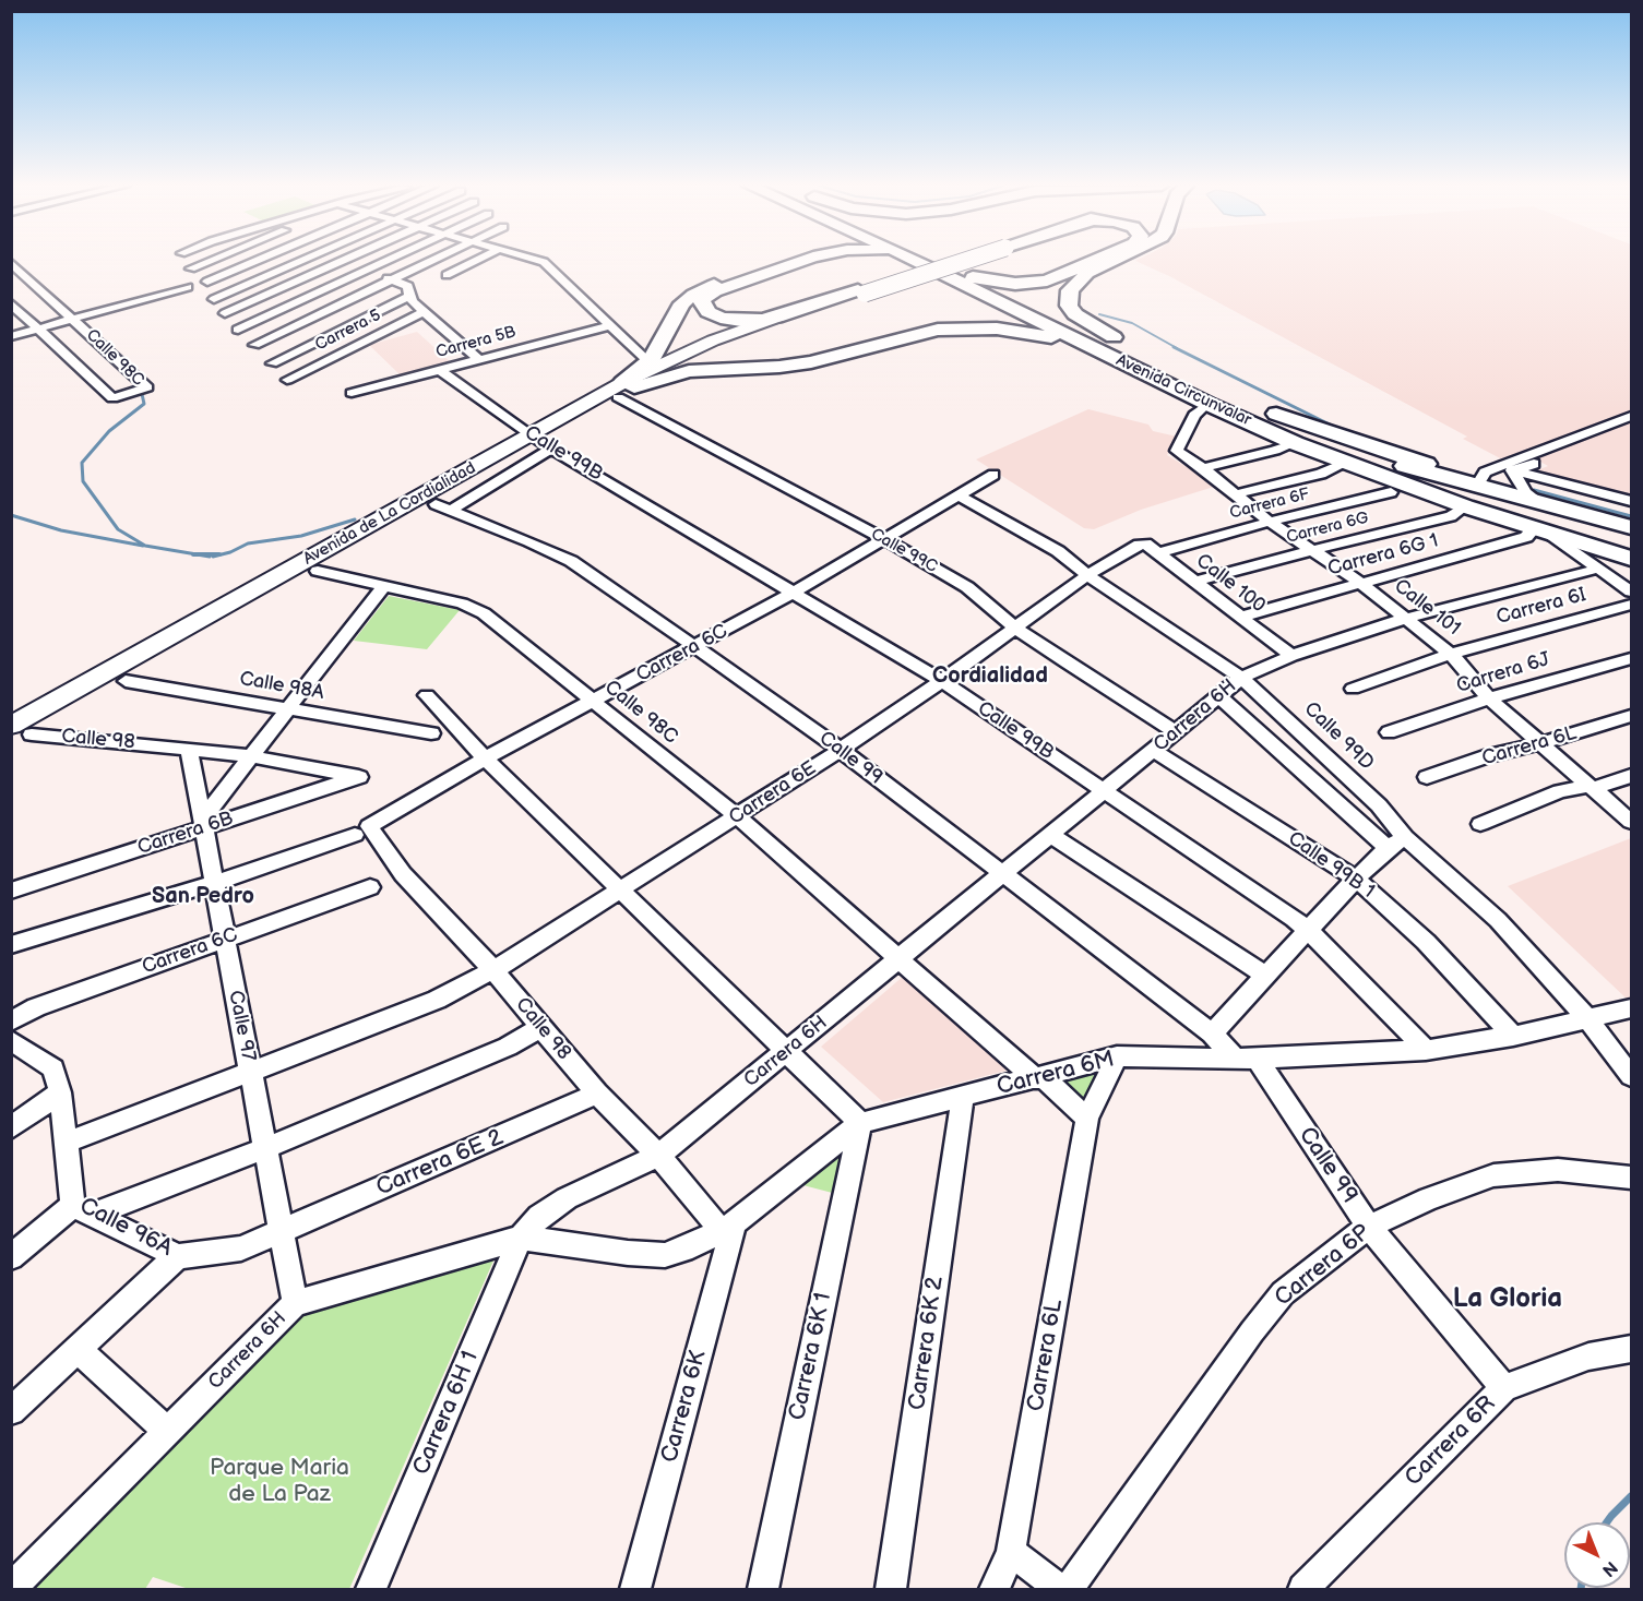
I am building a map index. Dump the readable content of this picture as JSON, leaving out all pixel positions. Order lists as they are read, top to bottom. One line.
{"streets":{"highway":["Avenida Circunvalar"],"main road":["Avenida de La Cordialidad"],"street":["Carrera 5","Carrera 5B","Calle 98C","Calle 99B","Carrera 6F","Carrera 6G","Calle 99C","Carrera 6G 1","Calle 100","Carrera 6I","Calle 101","Carrera 6C","Carrera 6J","Calle 98A","Carrera 6H","Calle 99D","Calle 98","Carrera 6L","Calle 99","Carrera 6E","Carrera 6B","Calle 99B 1","Calle 97","Carrera 6M","Carrera 6E 2","Calle 96A","Carrera 6P","Carrera 6K 2","Carrera 6K 1","Carrera 6K","Carrera 6H 1","Carrera 6R"]},"crossings":[["Carrera 5B","Calle 99B"],["Calle 98C","Avenida de La Cordialidad"],["Calle 98C","Carrera 6C"],["Calle 98C","Carrera 6H"],["Calle 98C","Carrera 6E"],["Avenida Circunvalar","Carrera 6G"],["Avenida Circunvalar","Carrera 6G 1"],["Avenida Circunvalar","Calle 101"],["Calle 99B","Avenida de La Cordialidad"],["Calle 99B","Carrera 6C"],["Calle 99B","Carrera 6H"],["Calle 99B","Carrera 6E"],["Calle 99B","Carrera 6M"],["Carrera 6F","Calle 100"],["Carrera 6F","Calle 101"],["Carrera 6F","Carrera 6E"],["Avenida de La Cordialidad","Calle 99C"],["Avenida de La Cordialidad","Calle 98A"],["Avenida de La Cordialidad","Calle 98"],["Avenida de La Cordialidad","Calle 99"],["Carrera 6G","Calle 100"],["Carrera 6G","Calle 101"],["Calle 99C","Carrera 6C"],["Calle 99C","Carrera 6H"],["Calle 99C","Carrera 6E"],["Carrera 6G 1","Calle 100"],["Carrera 6G 1","Calle 101"],["Calle 100","Carrera 6H"],["Calle 100","Carrera 6E"],["Carrera 6I","Calle 101"],["Calle 101","Carrera 6J"],["Calle 101","Carrera 6H"],["Calle 101","Carrera 6L"],["Carrera 6C","Calle 99D"],["Carrera 6C","Calle 98"],["Carrera 6C","Calle 99"],["Carrera 6C","Calle 97"],["Carrera 6H","Calle 99D"],["Carrera 6H","Calle 98"],["Carrera 6H","Calle 99"],["Carrera 6H","Calle 99B 1"],["Carrera 6H","Calle 97"],["Carrera 6H","Carrera 6M"],["Carrera 6H","Carrera 6H 1"],["Calle 99D","Carrera 6E"],["Calle 99D","Carrera 6M"],["Calle 98","Carrera 6E"],["Calle 98","Carrera 6B"],["Calle 98","Calle 97"],["Calle 98","Carrera 6M"],["Calle 98","Carrera 6E 2"],["Calle 98","Carrera 6K"],["Carrera 6L","Carrera 6M"],["Calle 99","Carrera 6E"],["Calle 99","Carrera 6M"],["Calle 99","Carrera 6P"],["Calle 99","Carrera 6R"],["Carrera 6E","Calle 97"],["Carrera 6E","Calle 96A"],["Carrera 6B","Calle 97"],["Calle 99B 1","Carrera 6M"],["Calle 97","Carrera 6E 2"],["Calle 97","Calle 96A"],["Carrera 6M","Carrera 6K 2"],["Carrera 6M","Carrera 6K 1"],["Carrera 6M","Carrera 6K"],["Carrera 6M","Carrera 6H 1"],["Carrera 6E 2","Calle 96A"]],"districts":["Cordialidad","San Pedro","La Gloria"],"parks":["Parque Maria de La Paz"],"north":"bottom right"}
